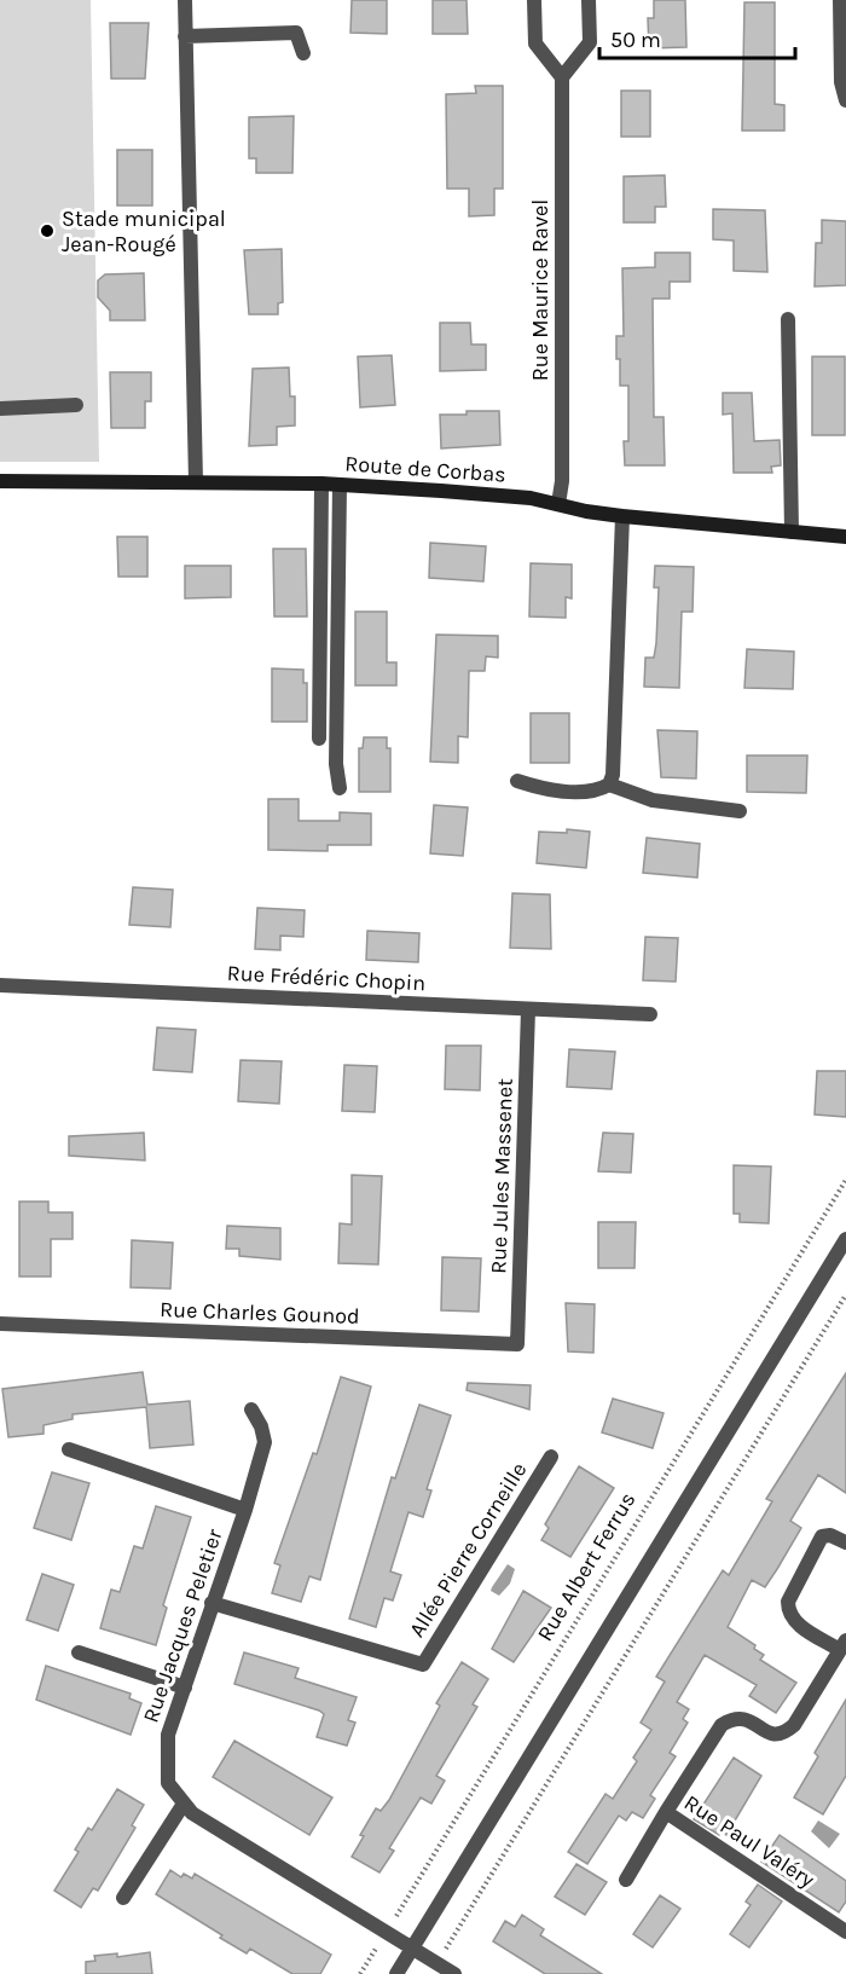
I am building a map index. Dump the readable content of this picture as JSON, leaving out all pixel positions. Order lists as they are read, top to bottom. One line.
{"streets":{"street":["Rue Maurice Ravel","Route de Corbas","Rue Frédéric Chopin","Rue Jules Massenet","Rue Charles Gounod","Allée Pierre Corneille","Rue Jacques Peletier","Rue Paul Valéry"],"path":["Rue Albert Ferrus"]},"crossings":[["Rue Maurice Ravel","Route de Corbas"],["Rue Frédéric Chopin","Rue Jules Massenet"],["Rue Jules Massenet","Rue Charles Gounod"],["Allée Pierre Corneille","Rue Jacques Peletier"],["Rue Albert Ferrus","Rue Jacques Peletier"]],"places":["Stade municipal Jean-Rougé"],"scale_bar":"50 m"}
